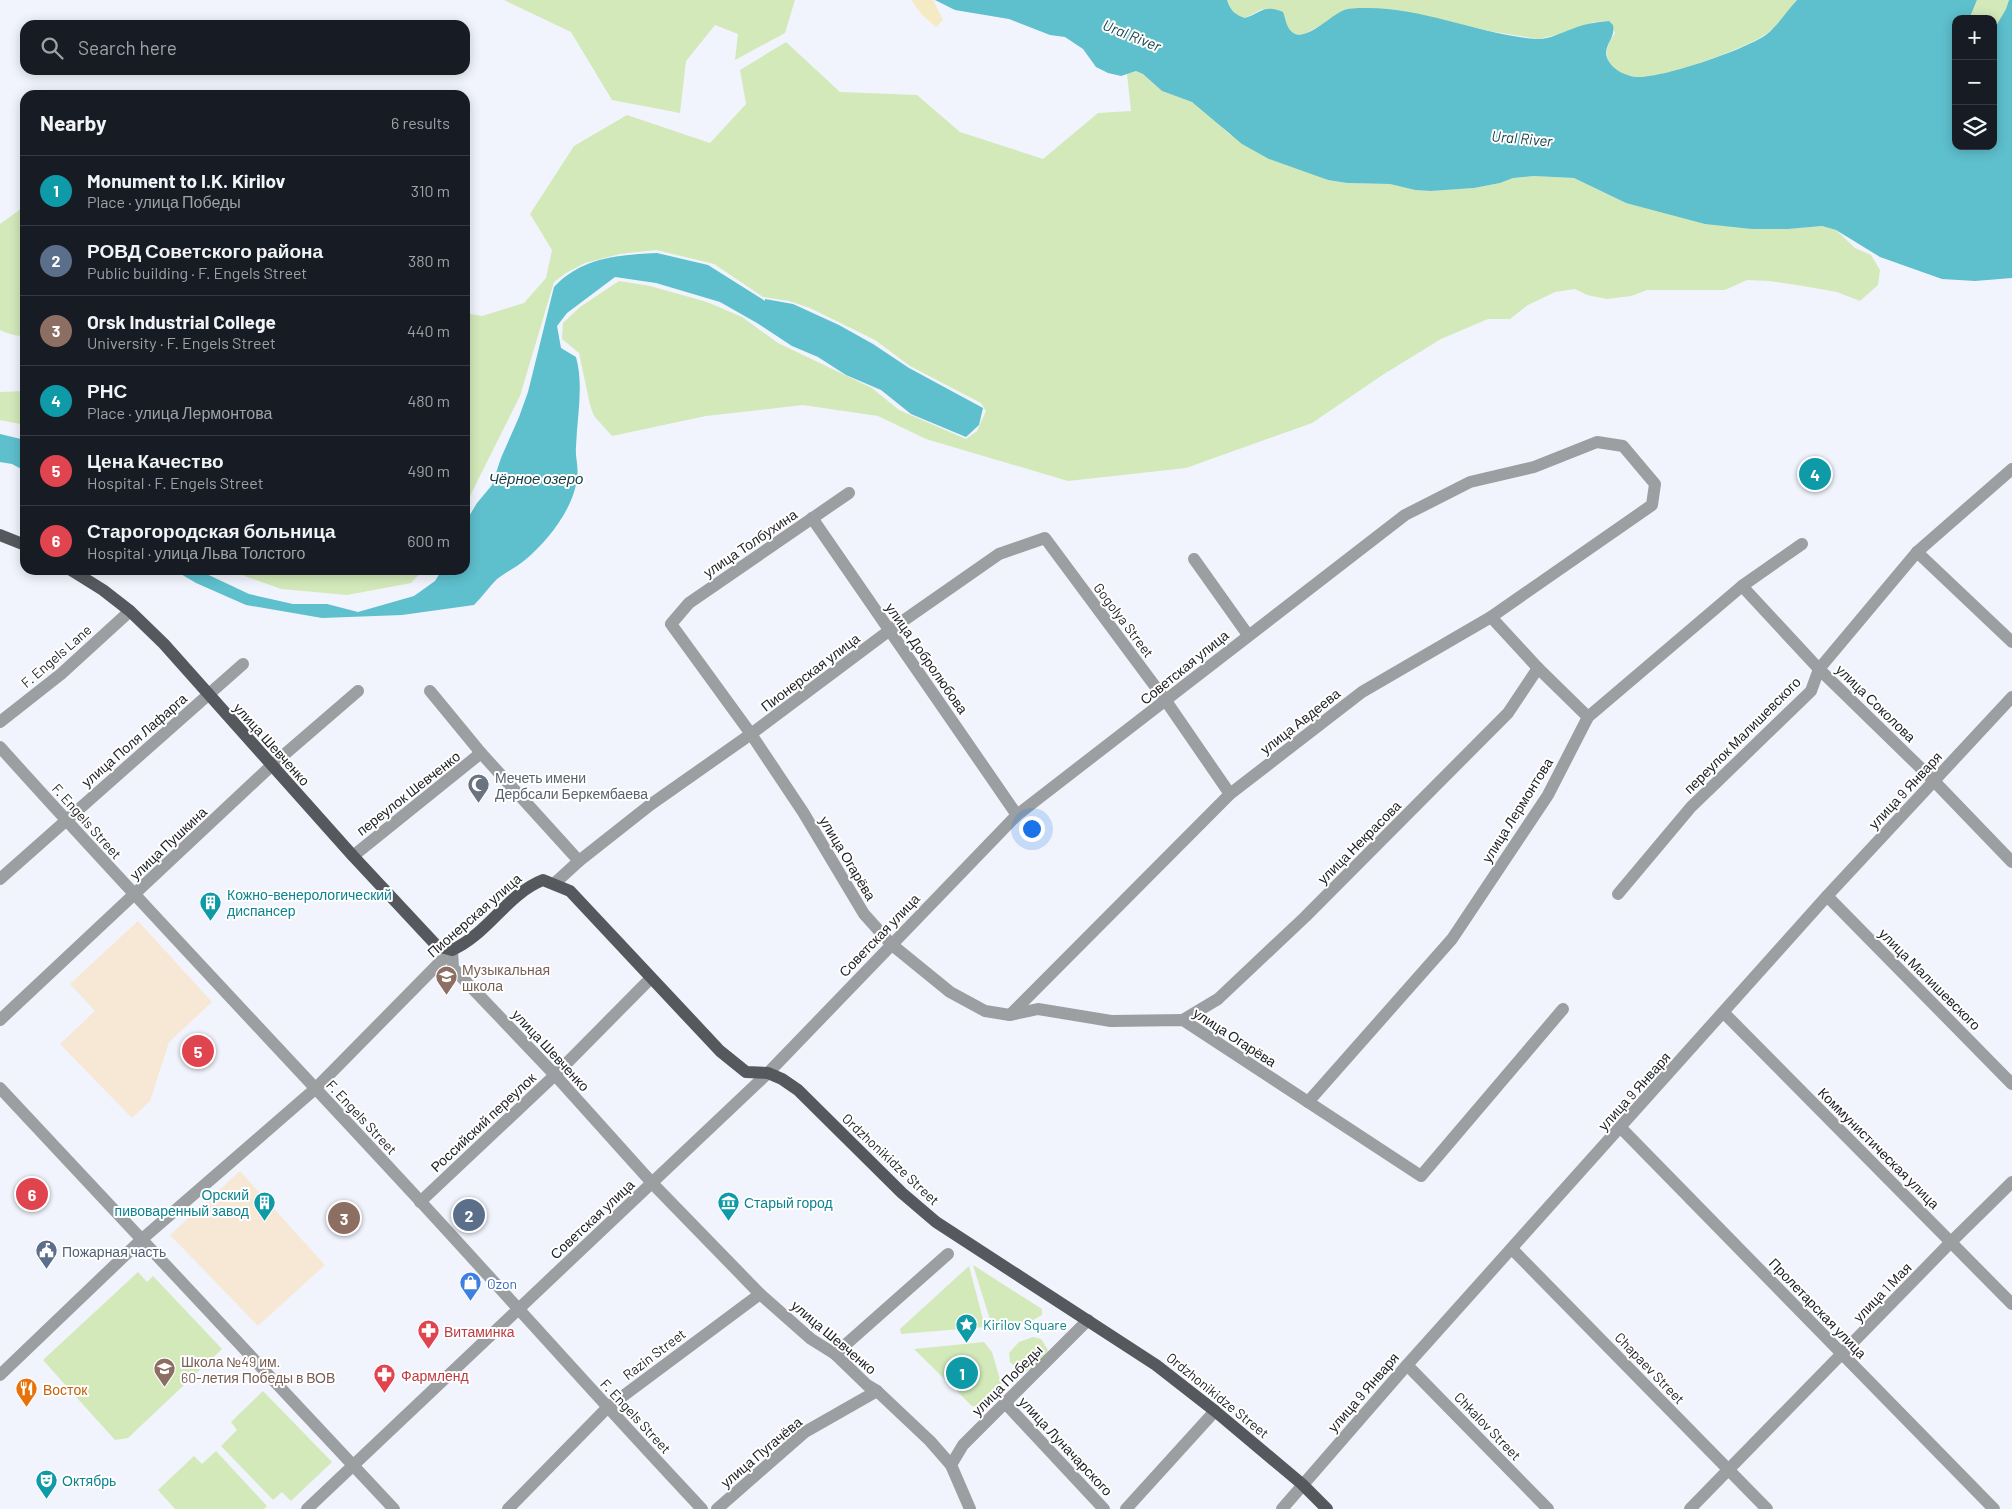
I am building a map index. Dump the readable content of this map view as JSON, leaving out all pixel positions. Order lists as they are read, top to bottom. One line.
{"streets":{"main road":["Пионерская улица","улица Шевченко","Ordzhonikidze Street"],"street":["улица Толбухина","Gogolya Street","F. Engels Lane","улица Добролюбова","Советская улица","улица Соколова","улица Авдеева","переулок Малишевского","улица Поля Лафарга","улица 9 Января","переулок Шевченко","улица Лермонтова","F. Engels Street","улица Некрасова","улица Пушкина","улица Огарёва","улица Малишевского","Российский переулок","Коммунистическая улица","улица 1 Мая","Пролетарская улица","Razin Street","Chapaev Street","улица Победы","Chkalov Street","улица Луначарского","улица Пугачёва"]},"crossings":[["улица Толбухина","улица Добролюбова"],["улица Толбухина","улица Огарёва"],["Gogolya Street","Советская улица"],["Gogolya Street","Пионерская улица"],["Gogolya Street","улица Авдеева"],["F. Engels Lane","улица Шевченко"],["улица Добролюбова","Советская улица"],["улица Добролюбова","Пионерская улица"],["Советская улица","улица Авдеева"],["Советская улица","улица Шевченко"],["Советская улица","F. Engels Street"],["Советская улица","улица Огарёва"],["Советская улица","Ordzhonikidze Street"],["Пионерская улица","улица Шевченко"],["Пионерская улица","F. Engels Street"],["Пионерская улица","улица Огарёва"],["Пионерская улица","Ordzhonikidze Street"],["улица Соколова","переулок Малишевского"],["улица Соколова","улица 9 Января"],["улица Соколова","улица Лермонтова"],["улица Авдеева","улица Огарёва"],["улица Поля Лафарга","улица Шевченко"],["улица Поля Лафарга","F. Engels Street"],["улица Шевченко","переулок Шевченко"],["улица Шевченко","улица Пушкина"],["улица Шевченко","Российский переулок"],["улица Шевченко","Razin Street"],["улица Шевченко","улица Победы"],["улица Шевченко","улица Пугачёва"],["улица 9 Января","улица Малишевского"],["улица 9 Января","Коммунистическая улица"],["улица 9 Января","Ordzhonikidze Street"],["улица 9 Января","Пролетарская улица"],["улица 9 Января","Chapaev Street"],["улица 9 Января","Chkalov Street"],["улица Лермонтова","улица Огарёва"],["F. Engels Street","улица Пушкина"],["F. Engels Street","Российский переулок"],["F. Engels Street","Razin Street"],["улица Некрасова","улица Огарёва"],["Российский переулок","Ordzhonikidze Street"],["Коммунистическая улица","улица 1 Мая"],["Ordzhonikidze Street","улица Победы"],["улица 1 Мая","Пролетарская улица"],["улица 1 Мая","Chapaev Street"],["улица Победы","улица Луначарского"]],"water":["Ural River","Чёрное озеро"],"places":{"mosque":["Мечеть имени Дербсали Беркембаева"],"building":["Кожно-венерологический диспансер","Орский пивоваренный завод"],"school or university":["Музыкальная школа","Школа №49 им. 60-летия Победы в ВОВ"],"museum":["Старый город"],"public building":["Пожарная часть"],"shop":["Ozon"],"place":["Kirilov Square"],"pharmacy":["Витаминка","Фармленд"],"restaurant":["Восток"],"theatre":["Октябрь"]},"page":{"map_buttons":["+","−"],"search":"Search here","heading":["Nearby","6 results"],"list":[{"mark":"1","name":"Monument to I.K. Kirilov","note":"Place · улица Победы","value":"310 m"},{"mark":"2","name":"РОВД Советского района","note":"Public building · F. Engels Street","value":"380 m"},{"mark":"3","name":"Orsk Industrial College","note":"University · F. Engels Street","value":"440 m"},{"mark":"4","name":"РНС","note":"Place · улица Лермонтова","value":"480 m"},{"mark":"5","name":"Цена Качество","note":"Hospital · F. Engels Street","value":"490 m"},{"mark":"6","name":"Старогородская больница","note":"Hospital · улица Льва Толстого","value":"600 m"}],"pins":["4","5","6","2","3","1"]}}
